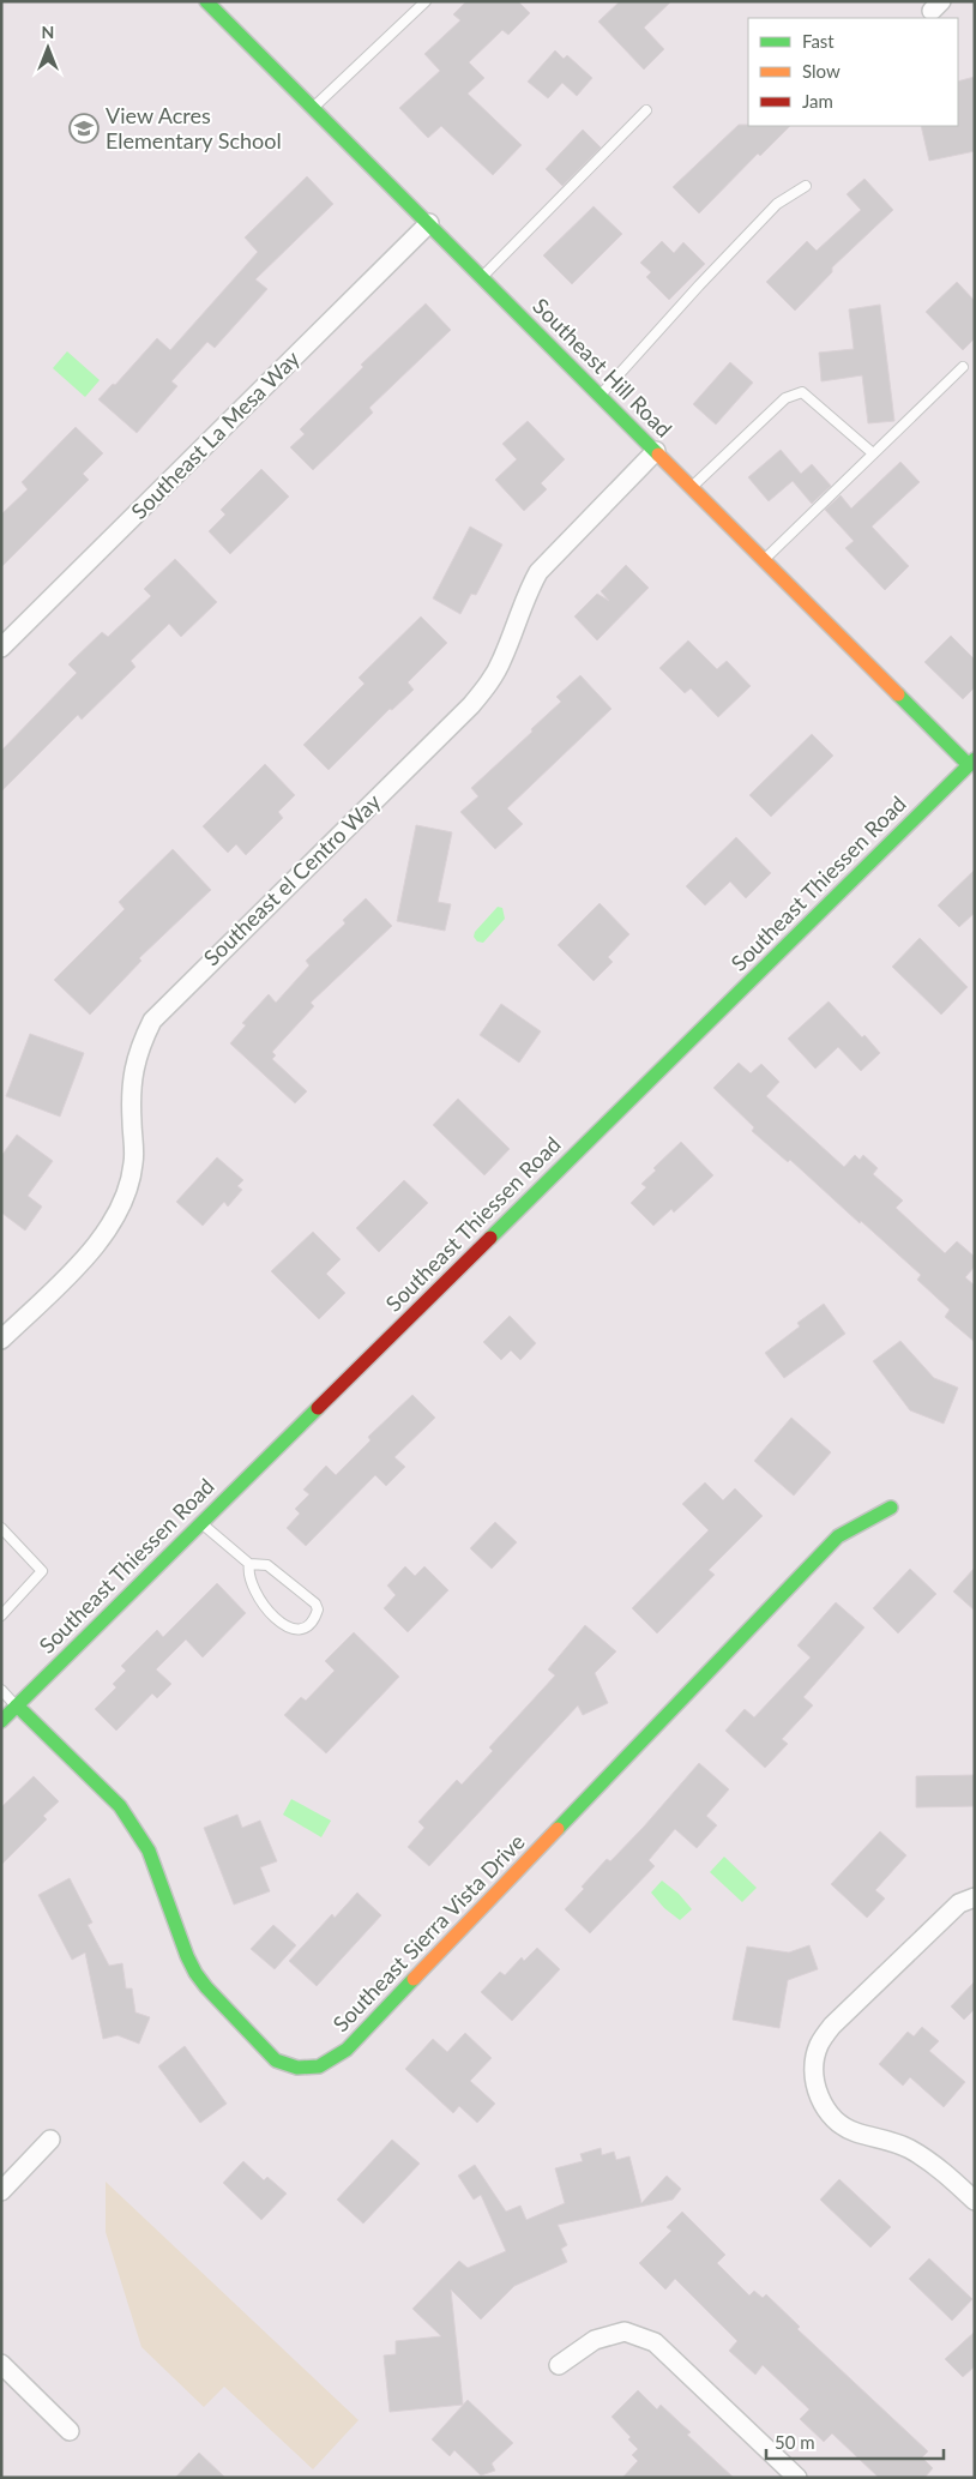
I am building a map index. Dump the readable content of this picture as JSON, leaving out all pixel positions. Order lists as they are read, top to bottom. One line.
{"streets":{"street":["Southeast Hill Road","Southeast La Mesa Way","Southeast el Centro Way","Southeast Thiessen Road","Southeast Sierra Vista Drive"]},"crossings":[["Southeast Hill Road","Southeast La Mesa Way"],["Southeast Hill Road","Southeast el Centro Way"],["Southeast Hill Road","Southeast Thiessen Road"],["Southeast Thiessen Road","Southeast Sierra Vista Drive"]],"places":{"school or university":["View Acres Elementary School"]},"legend":["Fast","Slow","Jam"],"scale_bar":"50 m","north":"top"}
